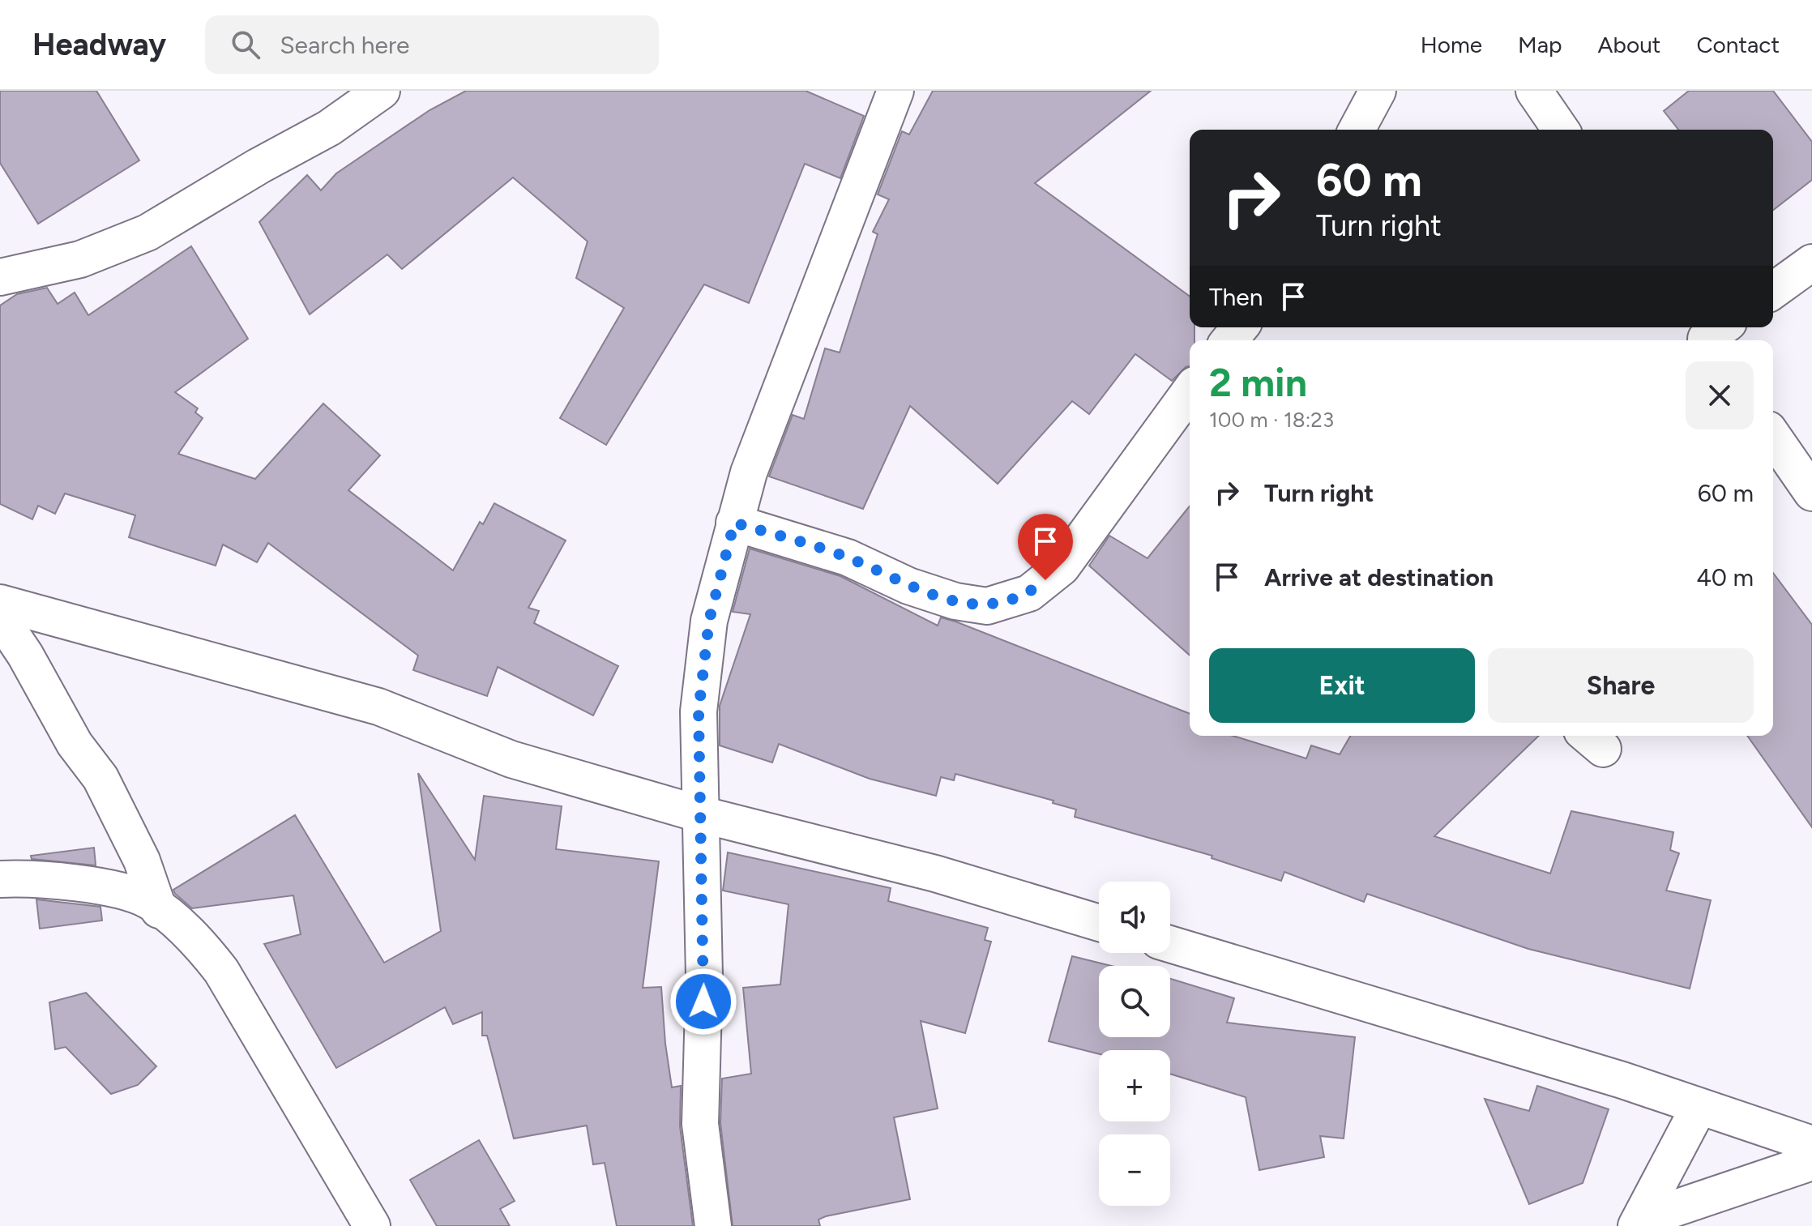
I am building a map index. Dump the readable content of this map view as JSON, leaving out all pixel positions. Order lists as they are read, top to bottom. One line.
{"page":{"header":"Headway","search":"Search here","nav":["Home","Map","About","Contact"],"turn":["60 m","Turn right"],"then":"Then","heading":["2 min","100 m · 18:23"],"list":[{"name":"Turn right","value":"60 m"},{"name":"Arrive at destination","value":"40 m"}],"buttons":["Exit","Share"],"map_buttons":["+","−"]}}
